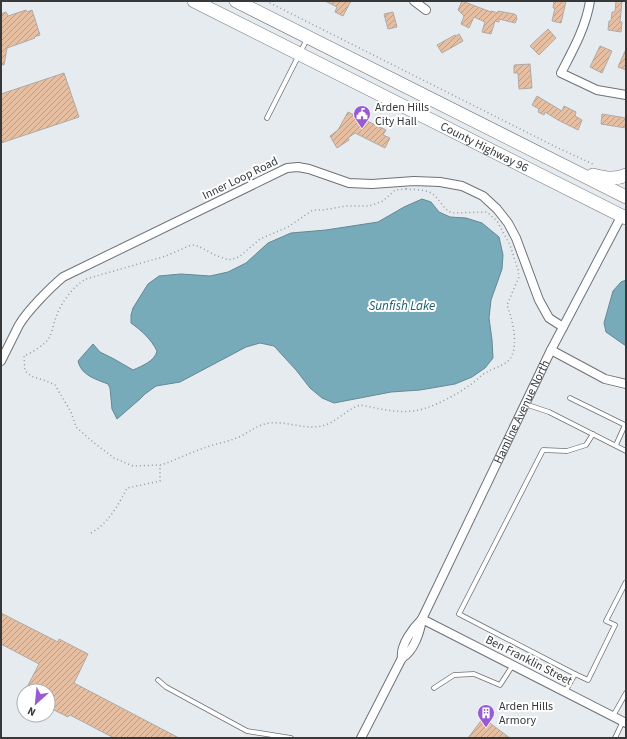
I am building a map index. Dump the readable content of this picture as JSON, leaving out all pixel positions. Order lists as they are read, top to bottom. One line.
{"streets":{"main road":["County Highway 96"],"street":["Inner Loop Road","Hamline Avenue North","Ben Franklin Street"]},"crossings":[["County Highway 96","Hamline Avenue North"],["Inner Loop Road","Hamline Avenue North"],["Hamline Avenue North","Ben Franklin Street"]],"water":["Sunfish Lake"],"places":{"public building":["Arden Hills City Hall"],"building":["Arden Hills Armory"]},"north":"bottom left"}
